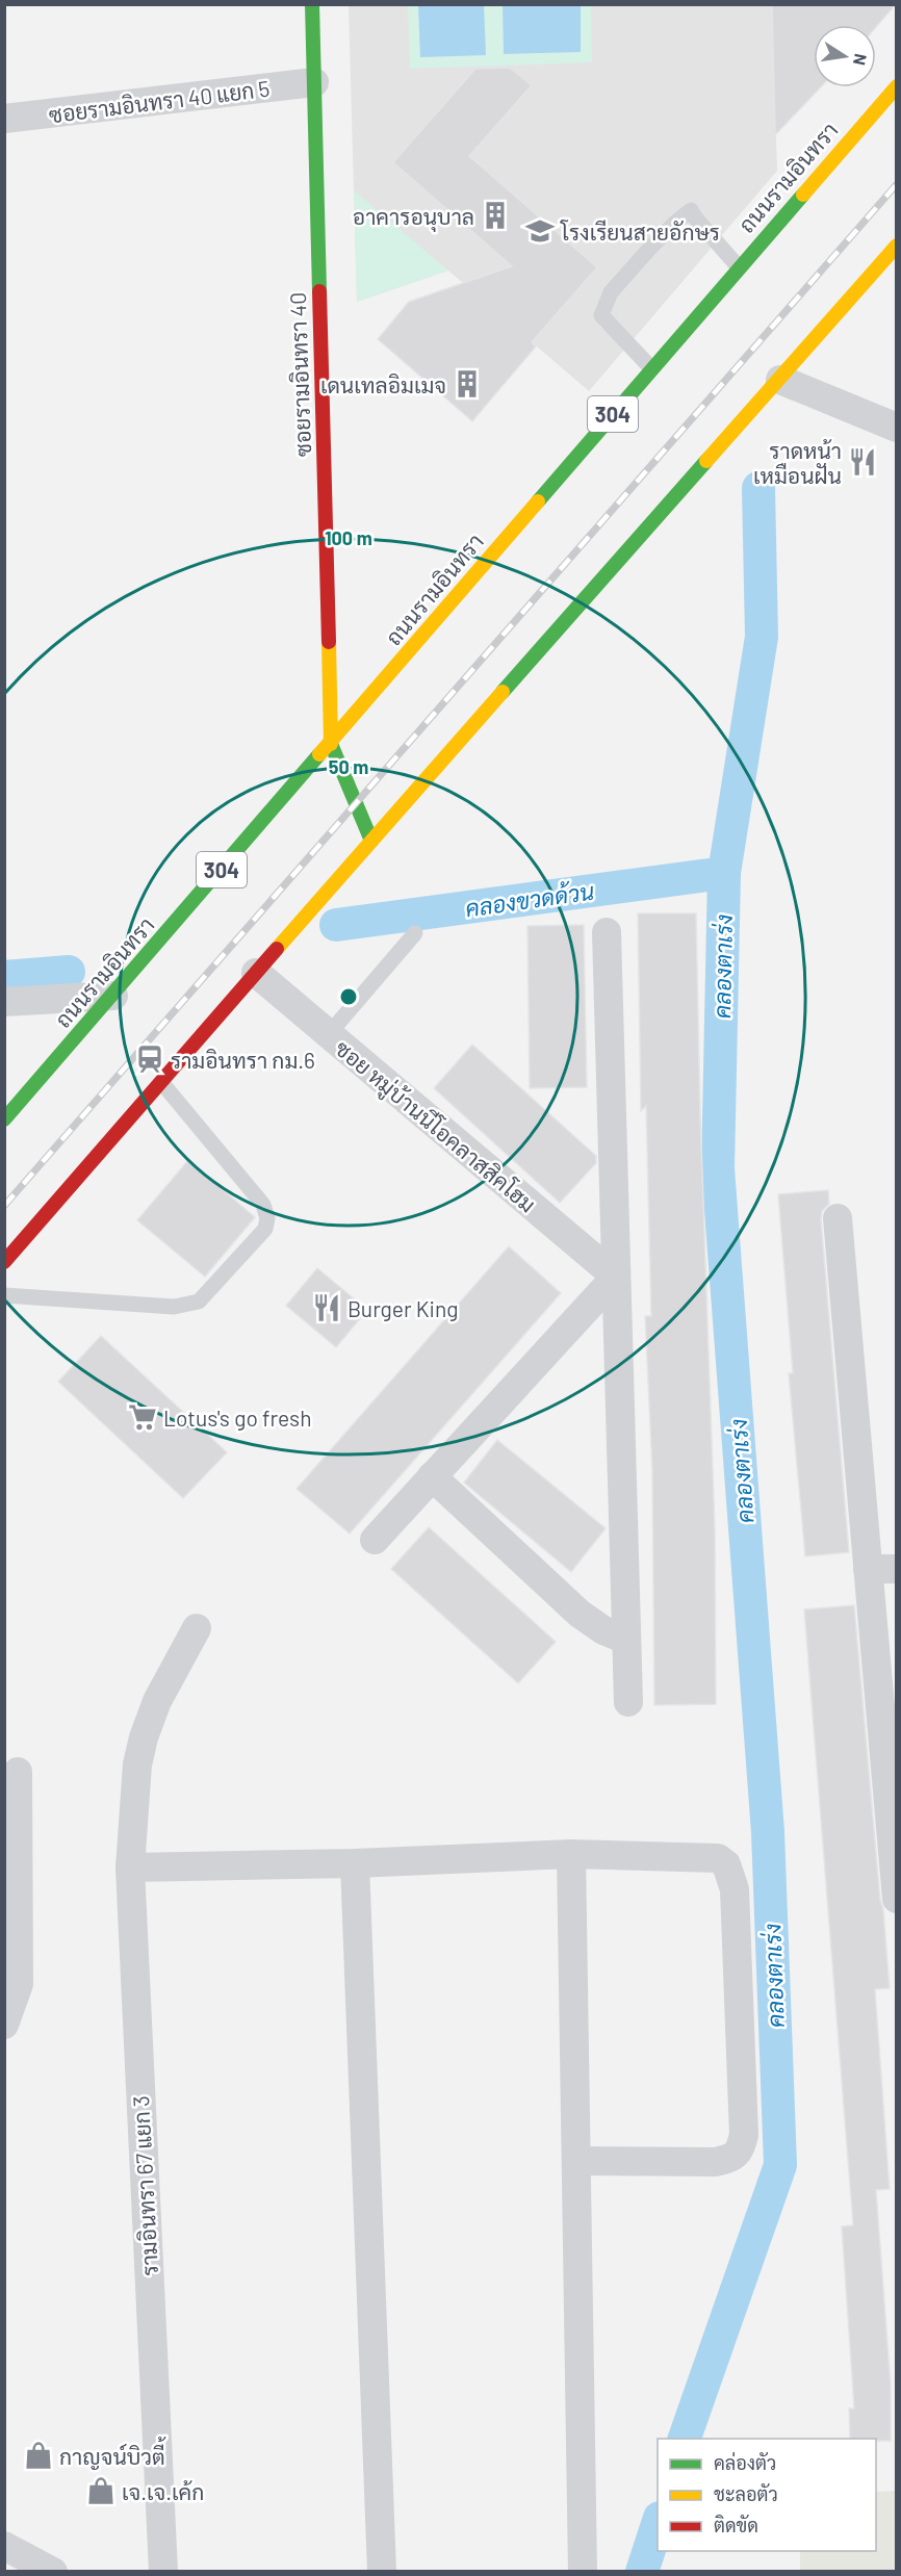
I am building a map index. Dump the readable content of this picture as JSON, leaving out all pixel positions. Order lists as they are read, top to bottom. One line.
{"streets":{"main road":["ถนนรามอินทรา","ซอยรามอินทรา 40","304"],"street":["ซอยรามอินทรา 40 แยก 5","ซอย หมู่บ้านนีโอคลาสสิคโฮม","รามอินทรา 67 แยก 3"]},"crossings":[["ซอยรามอินทรา 40 แยก 5","ซอยรามอินทรา 40"],["ถนนรามอินทรา","ซอยรามอินทรา 40"]],"water":["คลองขวดด้วน","คลองตาเร่ง"],"places":{"building":["อาคารอนุบาล","เดนเทลอิมเมจ"],"school or university":["โรงเรียนสายอักษร"],"restaurant":["ราดหน้า เหมือนฝัน","Burger King"],"station":["รามอินทรา กม.6"],"supermarket":["Lotus's go fresh"],"shop":["กาญจน์บิวตี้","เจ.เจ.เค้ก"]},"legend":["คล่องตัว","ชะลอตัว","ติดขัด"],"north":"right","rings":["100 m","50 m"]}
